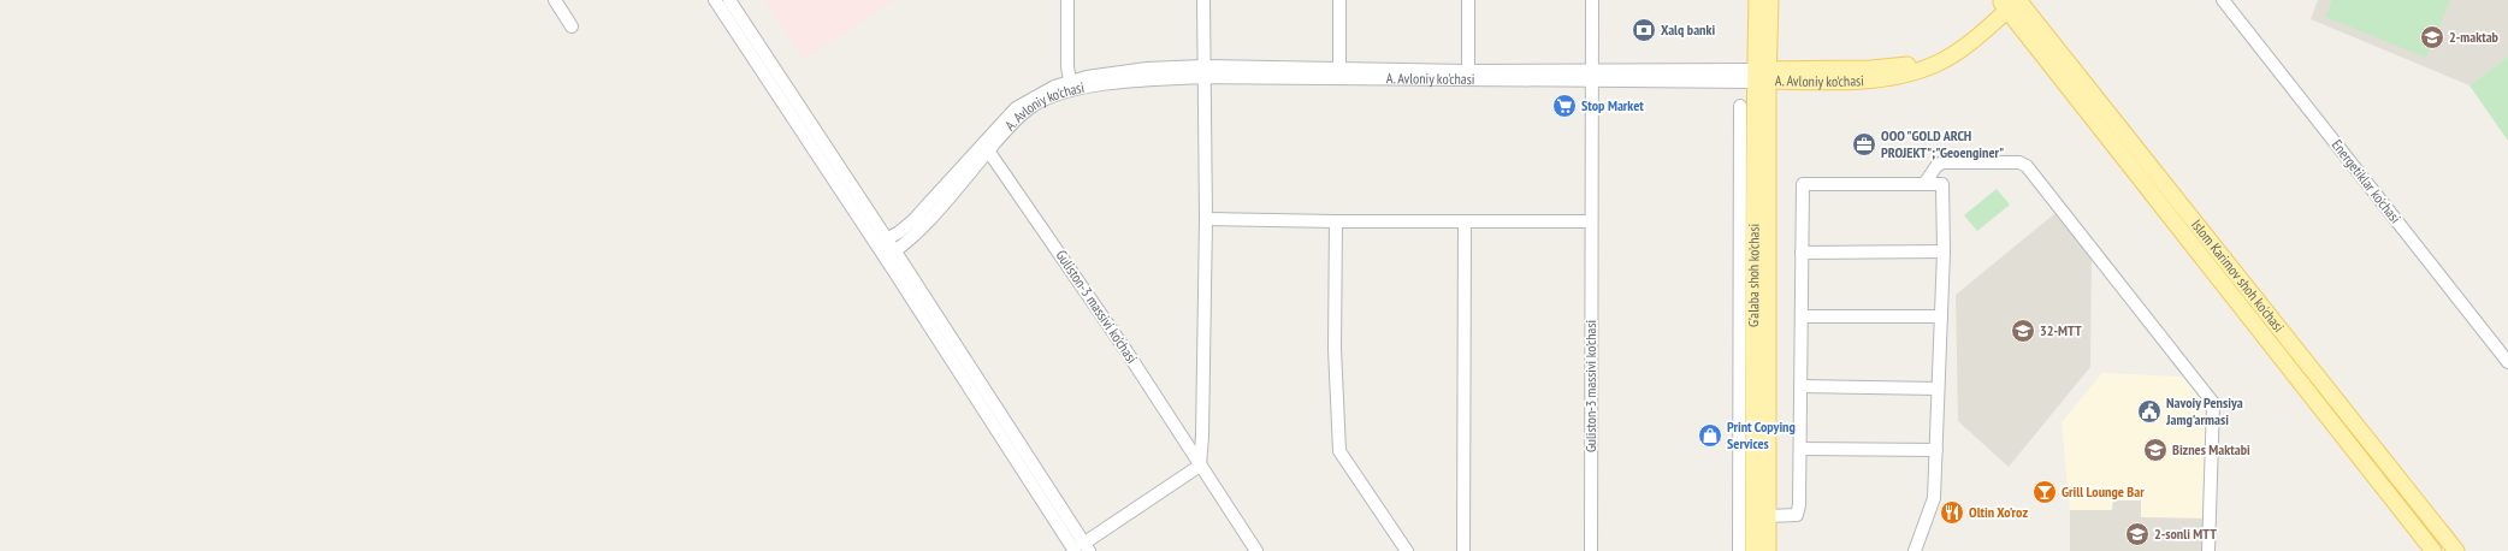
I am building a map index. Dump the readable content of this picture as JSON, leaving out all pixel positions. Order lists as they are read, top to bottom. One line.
{"streets":{"main road":["A. Avloniy ko'chasi","G'alaba shoh ko'chasi","Islom Karimov shoh ko'chasi"],"street":["Energetiklar ko'chasi","Guliston-3 massivi ko'chasi"]},"crossings":[["A. Avloniy ko'chasi","G'alaba shoh ko'chasi"],["A. Avloniy ko'chasi","Islom Karimov shoh ko'chasi"],["A. Avloniy ko'chasi","Guliston-3 massivi ko'chasi"]],"places":{"bank":["Xalq banki"],"school or university":["2-maktab","32-MTT","Biznes Maktabi","2-sonli MTT"],"supermarket":["Stop Market"],"office":["ООО \"GOLD ARCH PROJEKT\";\"Geoenginer\""],"public building":["Navoiy Pensiya Jamg'armasi"],"shop":["Print Copying Services"],"bar":["Grill Lounge Bar"],"restaurant":["Oltin Xo'roz"]}}
